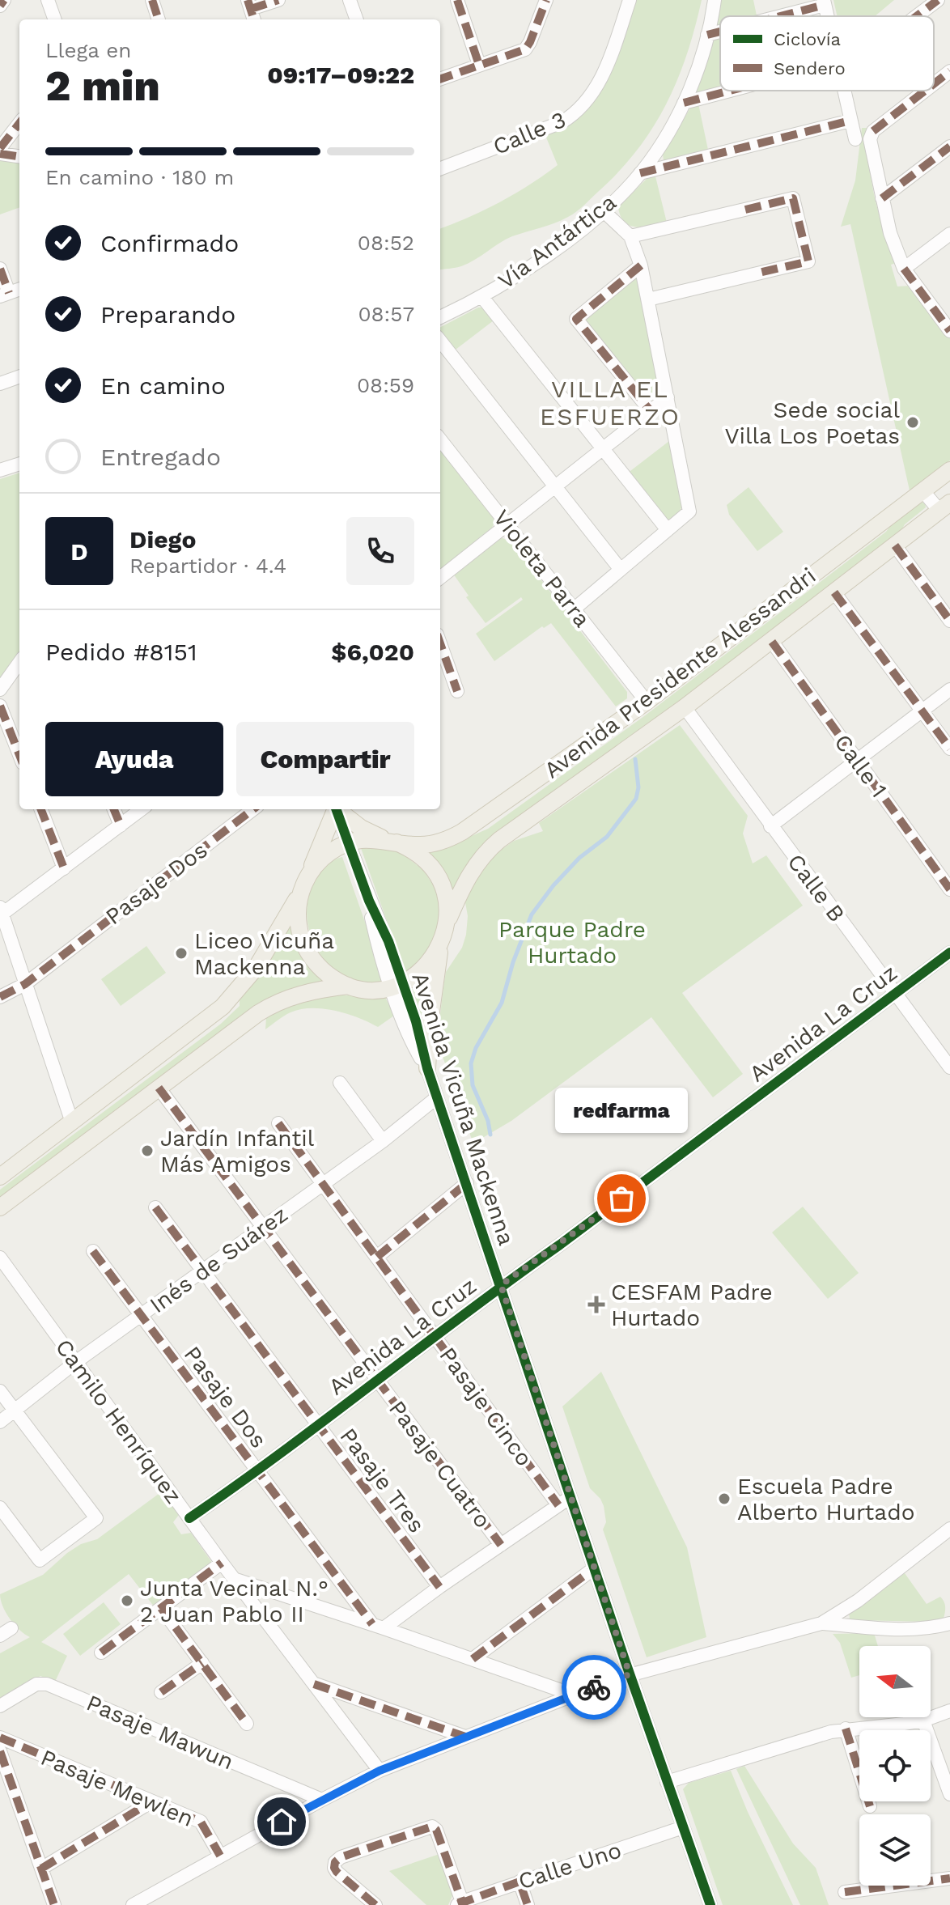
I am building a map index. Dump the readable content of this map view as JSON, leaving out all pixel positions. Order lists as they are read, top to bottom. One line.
{"streets":{"main road":["Avenida Presidente Alessandri"],"street":["Calle 3","Vía Antártica","Violeta Parra","Calle 1","Pasaje Dos","Calle B","Avenida La Cruz","Avenida Vicuña Mackenna","Inés de Suárez","Pasaje Cinco","Camilo Henríquez","Pasaje Cuatro","Pasaje Tres","Pasaje Mawun","Pasaje Mewlen","Calle Uno"]},"crossings":[["Violeta Parra","Avenida Presidente Alessandri"],["Avenida Presidente Alessandri","Calle 1"],["Avenida Presidente Alessandri","Calle B"],["Avenida Presidente Alessandri","Avenida Vicuña Mackenna"],["Avenida Presidente Alessandri","Pasaje Cuatro"],["Pasaje Dos","Avenida La Cruz"],["Pasaje Dos","Inés de Suárez"],["Calle B","Avenida La Cruz"],["Avenida La Cruz","Avenida Vicuña Mackenna"],["Avenida La Cruz","Pasaje Cinco"],["Avenida La Cruz","Camilo Henríquez"],["Avenida La Cruz","Pasaje Cuatro"],["Avenida La Cruz","Pasaje Tres"],["Avenida Vicuña Mackenna","Inés de Suárez"],["Avenida Vicuña Mackenna","Calle Uno"],["Inés de Suárez","Pasaje Cinco"],["Inés de Suárez","Camilo Henríquez"],["Inés de Suárez","Pasaje Cuatro"],["Inés de Suárez","Pasaje Tres"]],"districts":["VILLA EL ESFUERZO"],"parks":["Parque Padre Hurtado"],"places":{"other":["Sede social Villa Los Poetas","Liceo Vicuña Mackenna","Jardín Infantil Más Amigos","redfarma","Escuela Padre Alberto Hurtado","Junta Vecinal N.° 2 Juan Pablo II"],"health":["CESFAM Padre Hurtado"]},"legend":["Ciclovía","Sendero"],"north":"left","page":{"heading":["2 min","Llega en","09:17–09:22"],"panel":["Diego","Repartidor · 4.4","Pedido #8151","$6,020"],"bar":"En camino · 180 m","list":[["Confirmado","08:52"],["Preparando","08:57"],["En camino","08:59"],"Entregado"],"round":"D","buttons":["Ayuda","Compartir"],"bubble":"redfarma"}}
